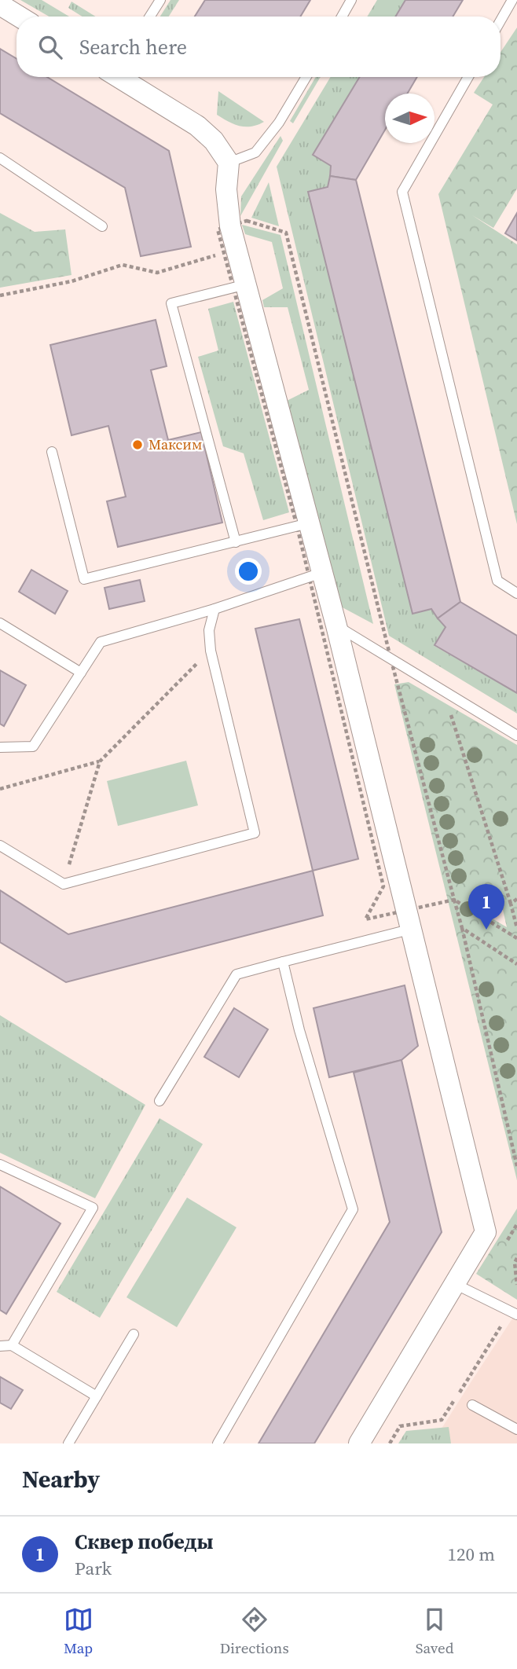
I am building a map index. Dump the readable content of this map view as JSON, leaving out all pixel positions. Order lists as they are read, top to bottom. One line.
{"places":["Максим"],"north":"right","page":{"search":"Search here","pins":"1","heading":"Nearby","list":[{"mark":"1","name":"Сквер победы","note":"Park","value":"120 m"}],"nav":["Map","Directions","Saved"]}}
